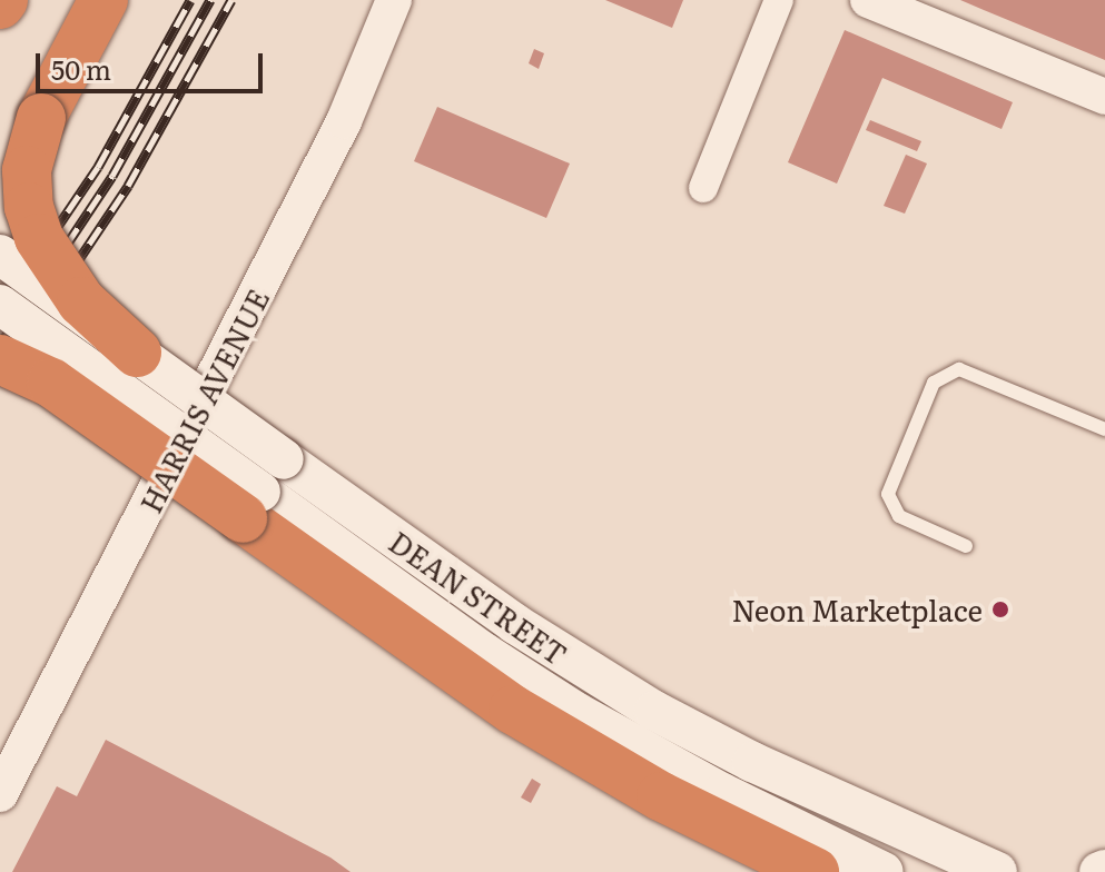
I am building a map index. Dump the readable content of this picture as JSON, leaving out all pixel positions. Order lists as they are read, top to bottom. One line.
{"streets":{"main road":["DEAN STREET"],"street":["HARRIS AVENUE"]},"places":["Neon Marketplace"],"scale_bar":"50 m"}
